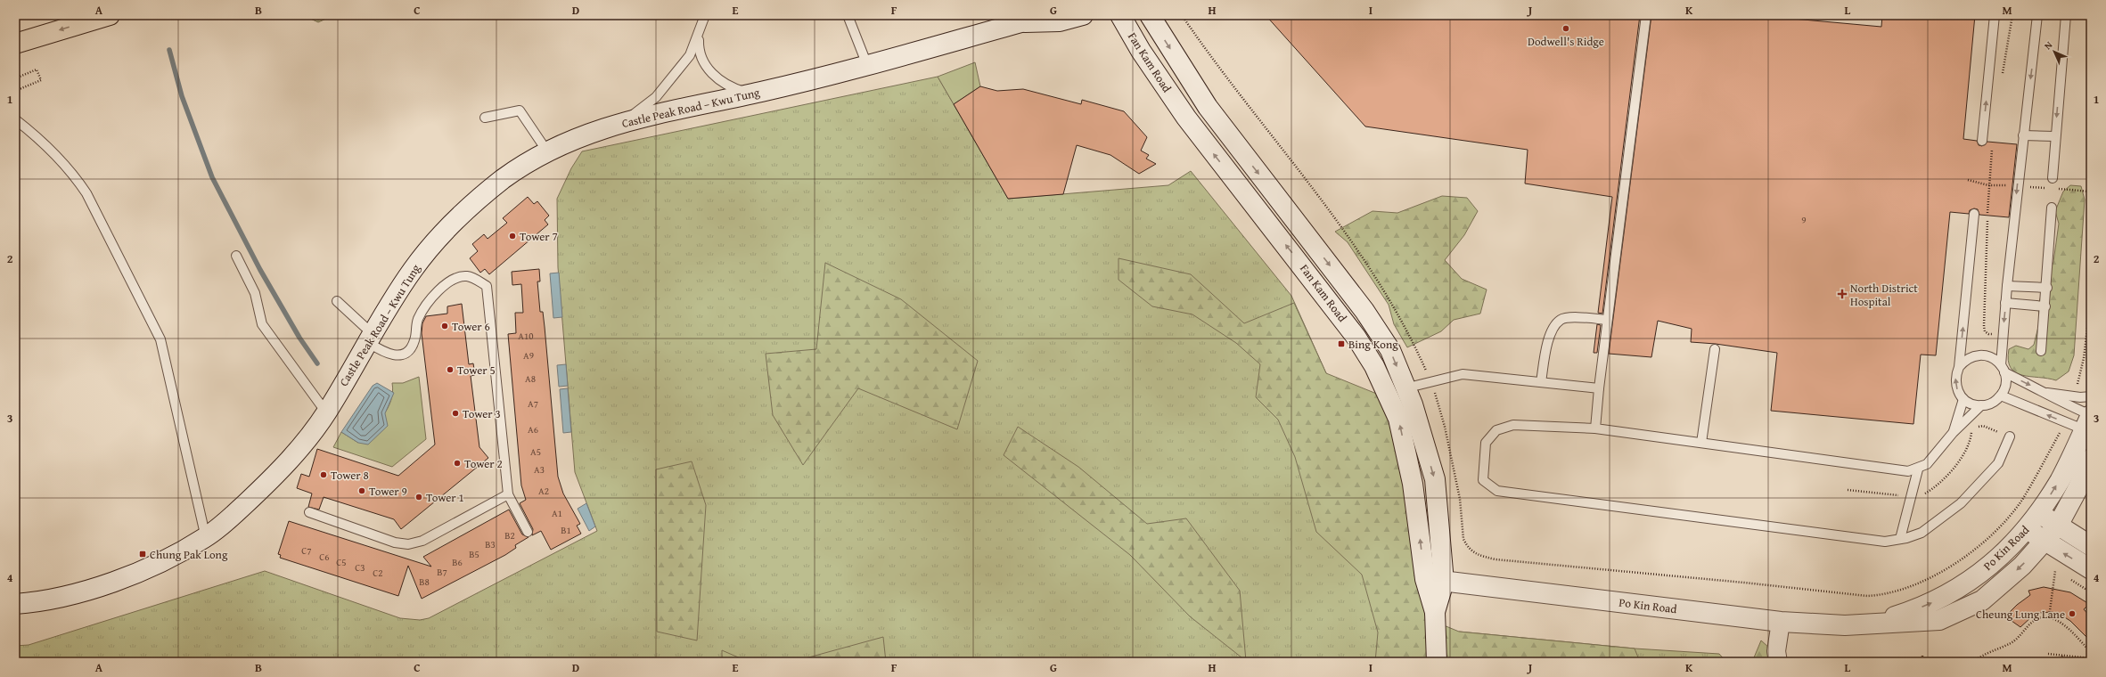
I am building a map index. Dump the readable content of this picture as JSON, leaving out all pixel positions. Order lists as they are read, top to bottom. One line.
{"streets":{"main road":["Fan Kam Road","Castle Peak Road – Kwu Tung","Po Kin Road"]},"crossings":[["Fan Kam Road","Po Kin Road"]],"places":{"other":["Dodwell's Ridge","Tower 7","Tower 6","Tower 5","Tower 3","Tower 2","Tower 8","Tower 9","Tower 1","Cheung Lung Lane"],"health":["North District Hospital"],"transit":["Bing Kong","Chung Pak Long"]},"house_numbers":["9","A10","A9","A8","A7","A6","A5","A3","A2","A1","B1","B2","B3","C7","B5","C6","C5","B6","C3","B7","C2","B8"],"north":"top left","grid":{"columns":["A","B","C","D","E","F","G","H","I","J","K","L","M"],"rows":["1","2","3","4"]}}
